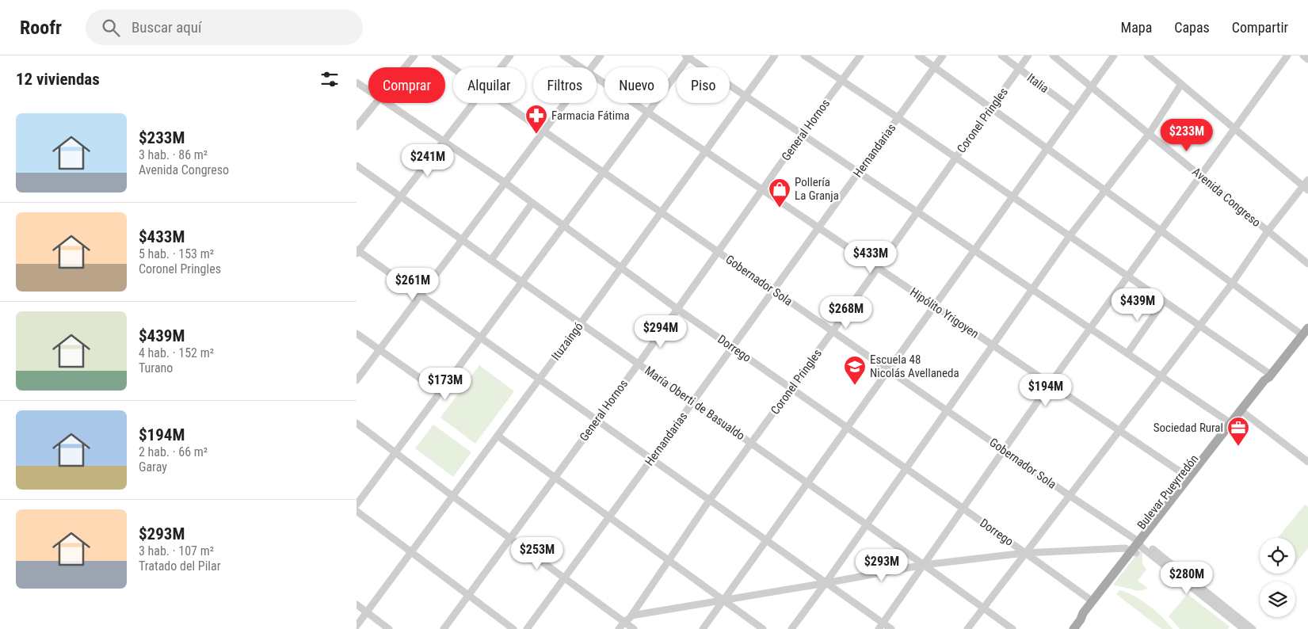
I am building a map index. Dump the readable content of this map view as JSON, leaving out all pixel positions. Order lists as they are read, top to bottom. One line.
{"streets":{"main road":["Bulevar Pueyrredón"],"street":["Italia","Coronel Pringles","General Hornos","Hernandarias","Avenida Congreso","Gobernador Sola","Hipólito Yrigoyen","Ituzaingó","Dorrego","María Oberti de Basualdo"]},"crossings":[["Italia","Coronel Pringles"],["Coronel Pringles","Gobernador Sola"],["Coronel Pringles","Hipólito Yrigoyen"],["Coronel Pringles","Dorrego"],["Coronel Pringles","María Oberti de Basualdo"],["General Hornos","Gobernador Sola"],["General Hornos","Hipólito Yrigoyen"],["General Hornos","Dorrego"],["General Hornos","María Oberti de Basualdo"],["Hernandarias","Gobernador Sola"],["Hernandarias","Hipólito Yrigoyen"],["Hernandarias","Dorrego"],["Hernandarias","María Oberti de Basualdo"],["Gobernador Sola","Ituzaingó"],["Gobernador Sola","Bulevar Pueyrredón"],["Hipólito Yrigoyen","Ituzaingó"],["Hipólito Yrigoyen","Bulevar Pueyrredón"],["Ituzaingó","Dorrego"],["Ituzaingó","María Oberti de Basualdo"],["Dorrego","Bulevar Pueyrredón"]],"places":{"pharmacy":["Farmacia Fátima"],"shop":["Pollería La Granja"],"school or university":["Escuela 48 Nicolás Avellaneda"],"office":["Sociedad Rural"]},"page":{"header":"Roofr","search":"Buscar aquí","nav":["Mapa","Capas","Compartir"],"heading":"12 viviendas","chip":["Comprar","Alquilar","Filtros","Nuevo","Piso"],"list":[{"name":"$233M","note":"3 hab. · 86 m² · Avenida Congreso"},{"name":"$433M","note":"5 hab. · 153 m² · Coronel Pringles"},{"name":"$439M","note":"4 hab. · 152 m² · Turano"},{"name":"$194M","note":"2 hab. · 66 m² · Garay"},{"name":"$293M","note":"3 hab. · 107 m² · Tratado del Pilar"}],"price":["$233M","$241M","$433M","$261M","$439M","$268M","$294M","$173M","$194M","$253M","$293M","$280M"]}}
